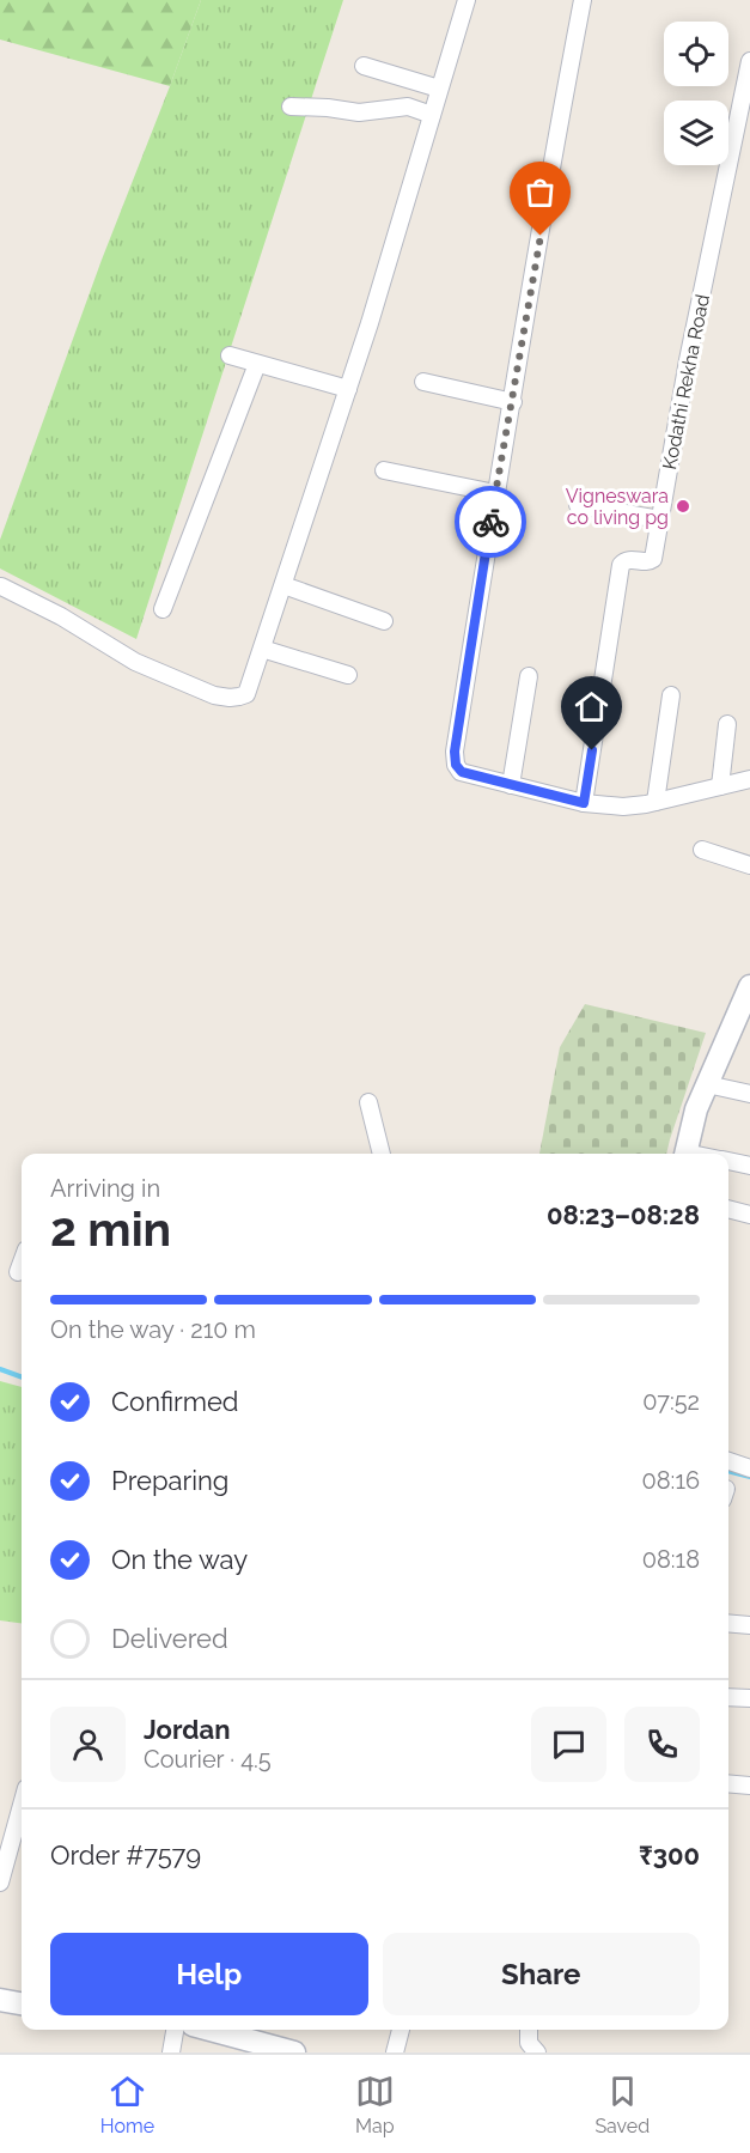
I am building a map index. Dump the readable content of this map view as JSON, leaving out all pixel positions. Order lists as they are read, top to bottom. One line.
{"streets":{"street":["Kodathi Rekha Road"]},"places":["Vigneswara co living pg"],"page":{"heading":["2 min","Arriving in","08:23–08:28"],"panel":["Jordan","Courier · 4.5","Order #7579","₹300"],"bar":"On the way · 210 m","list":[["Confirmed","07:52"],["Preparing","08:16"],["On the way","08:18"],"Delivered"],"buttons":["Help","Share"],"tabs":["Home","Map","Saved"]}}
